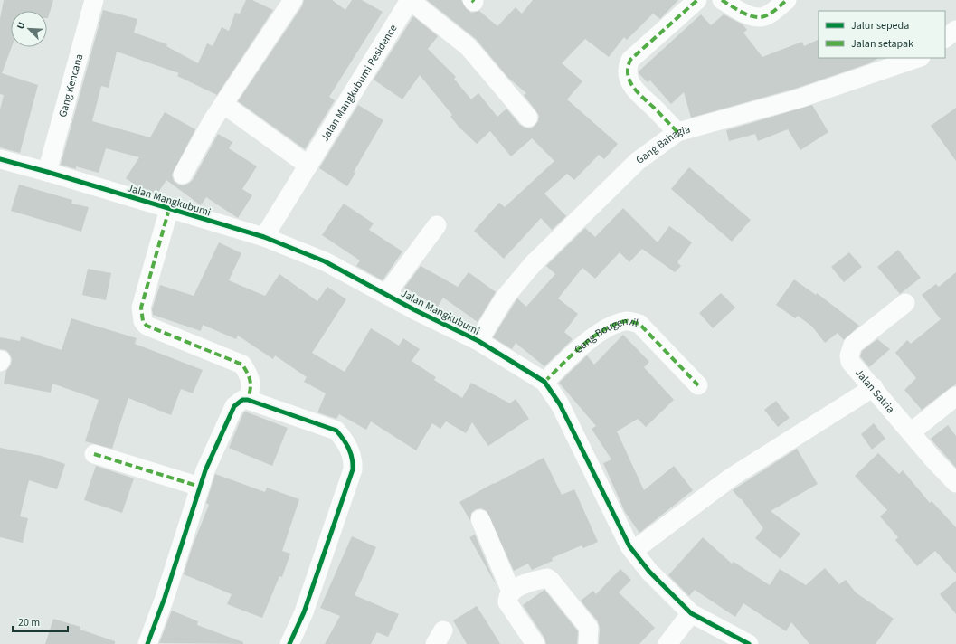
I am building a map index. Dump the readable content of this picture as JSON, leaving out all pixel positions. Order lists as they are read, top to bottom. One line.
{"streets":{"street":["Jalan Mangkubumi Residence","Gang Kencana","Gang Bahagia","Jalan Mangkubumi","Gang Bougenvil","Jalan Satria"]},"crossings":[["Jalan Mangkubumi Residence","Jalan Mangkubumi"],["Gang Kencana","Jalan Mangkubumi"],["Gang Bahagia","Jalan Mangkubumi"],["Jalan Mangkubumi","Gang Bougenvil"]],"legend":["Jalur sepeda","Jalan setapak"],"scale_bar":"20 m","north":"top left"}
